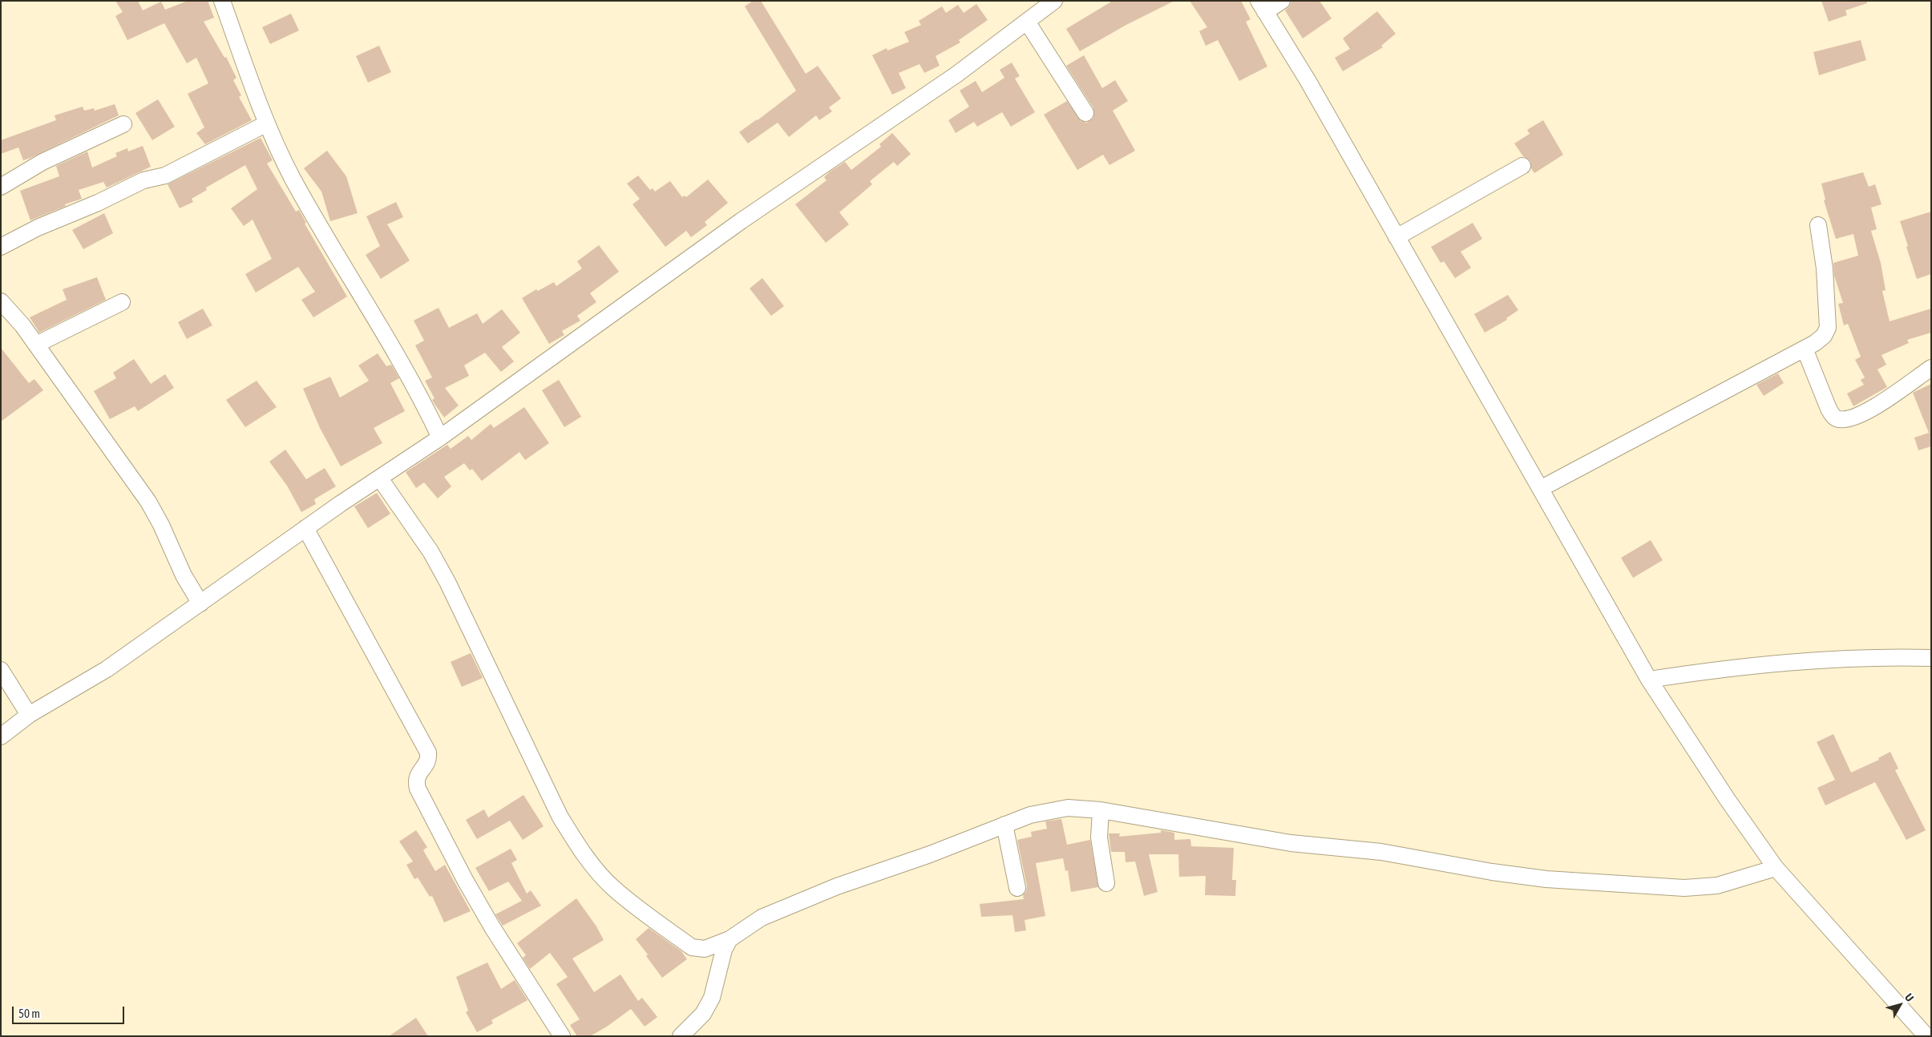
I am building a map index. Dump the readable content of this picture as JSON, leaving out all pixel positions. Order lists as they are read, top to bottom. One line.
{"scale_bar":"50 m","north":"top right"}
